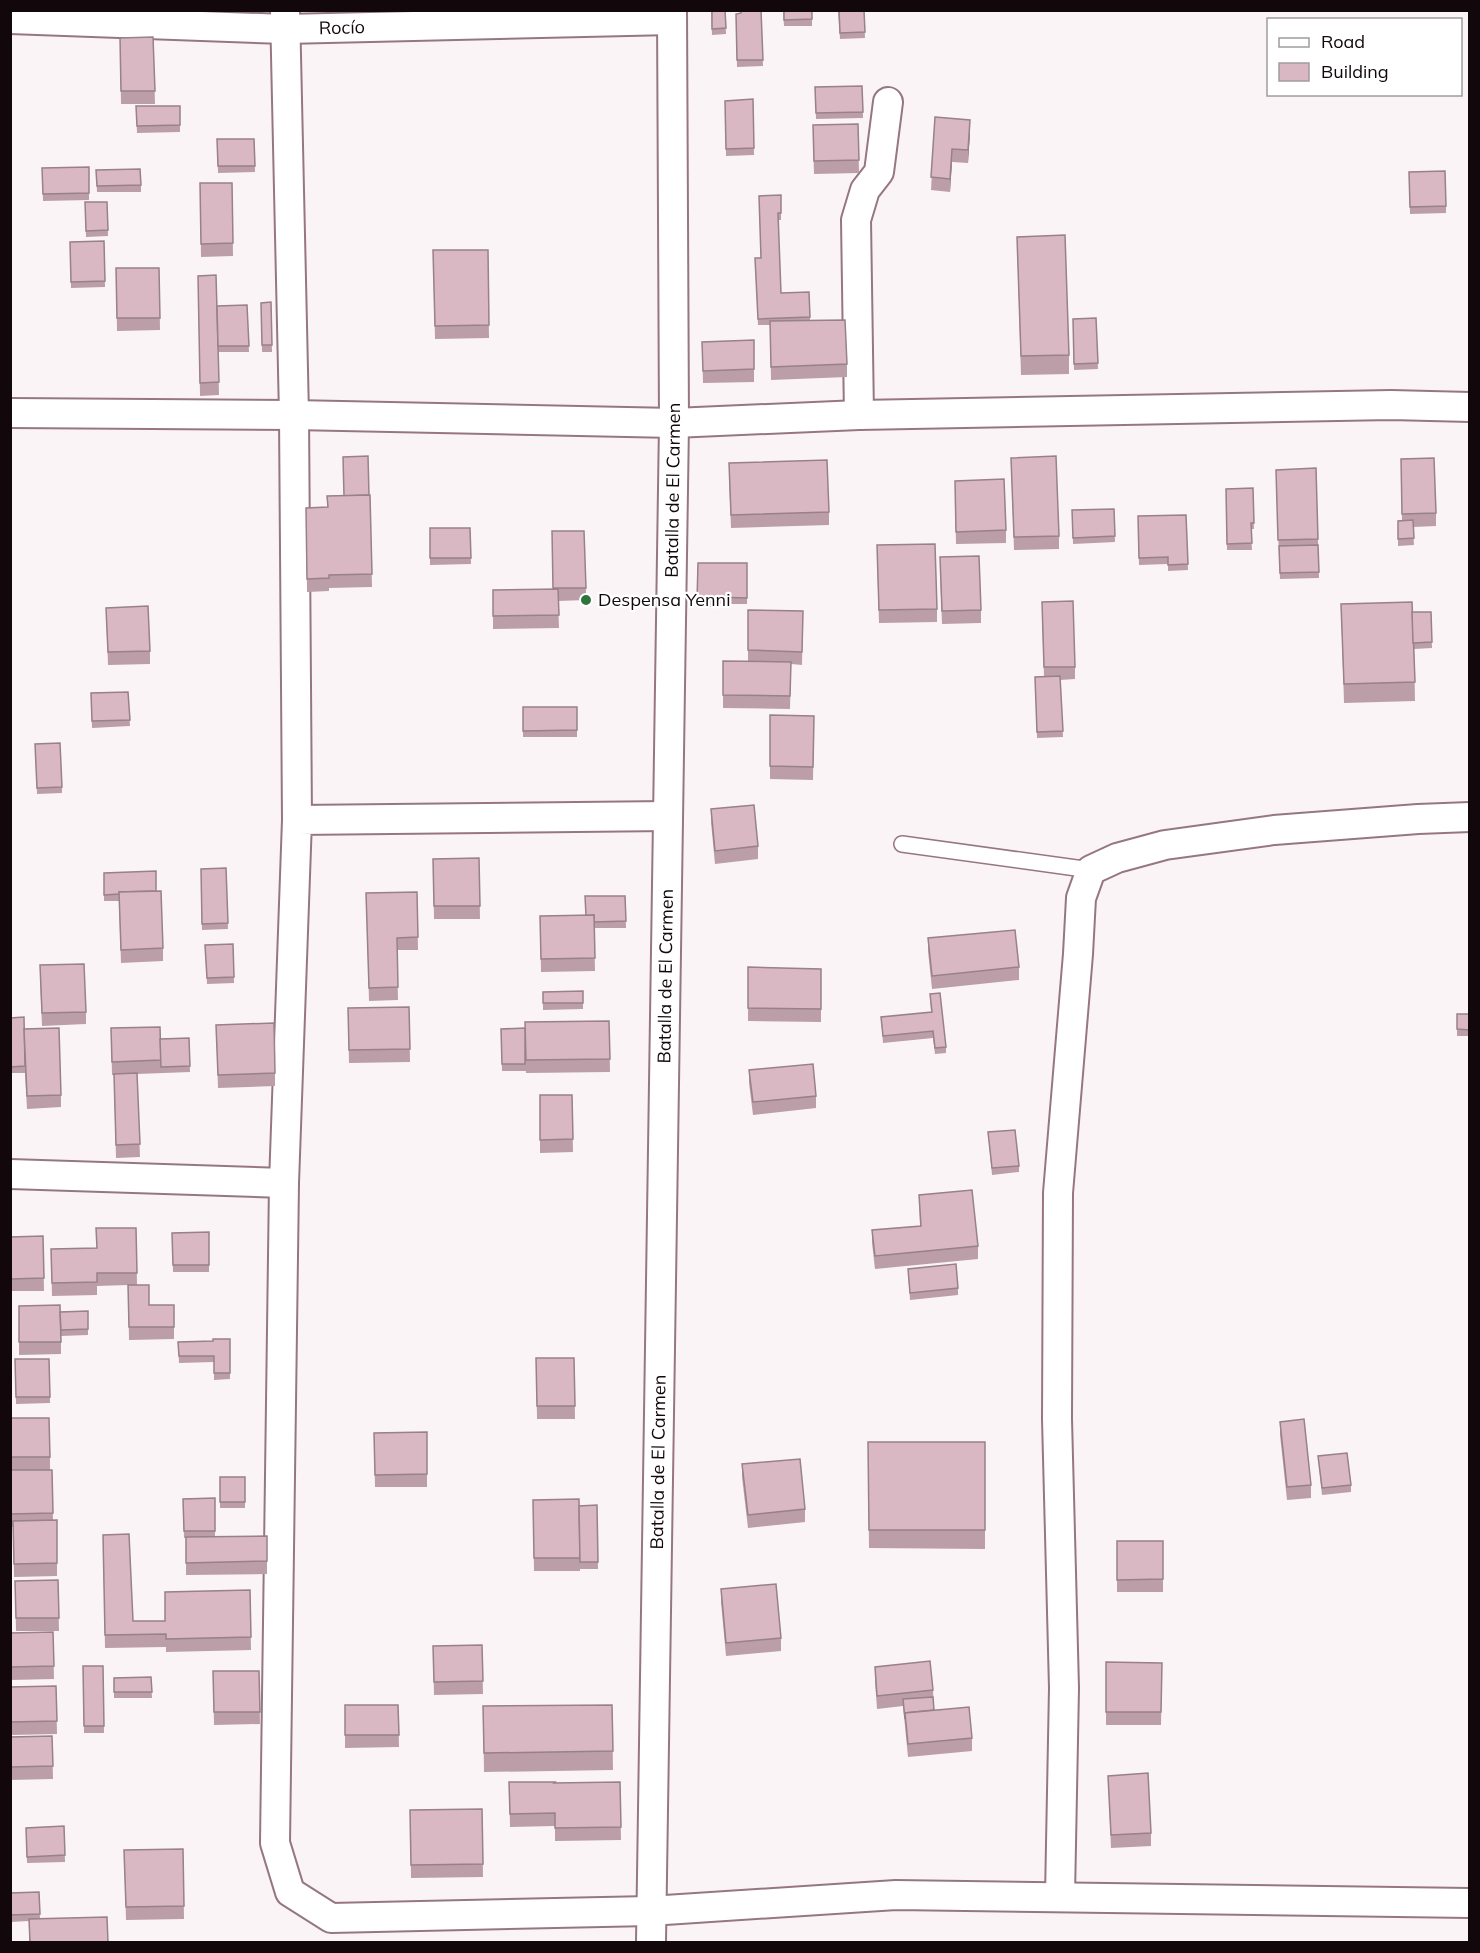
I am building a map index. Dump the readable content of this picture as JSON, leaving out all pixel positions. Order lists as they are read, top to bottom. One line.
{"streets":{"street":["Rocío","Batalla de El Carmen"]},"crossings":[["Rocío","Batalla de El Carmen"]],"places":["Despensa Yenni"],"legend":["Road","Building"]}
